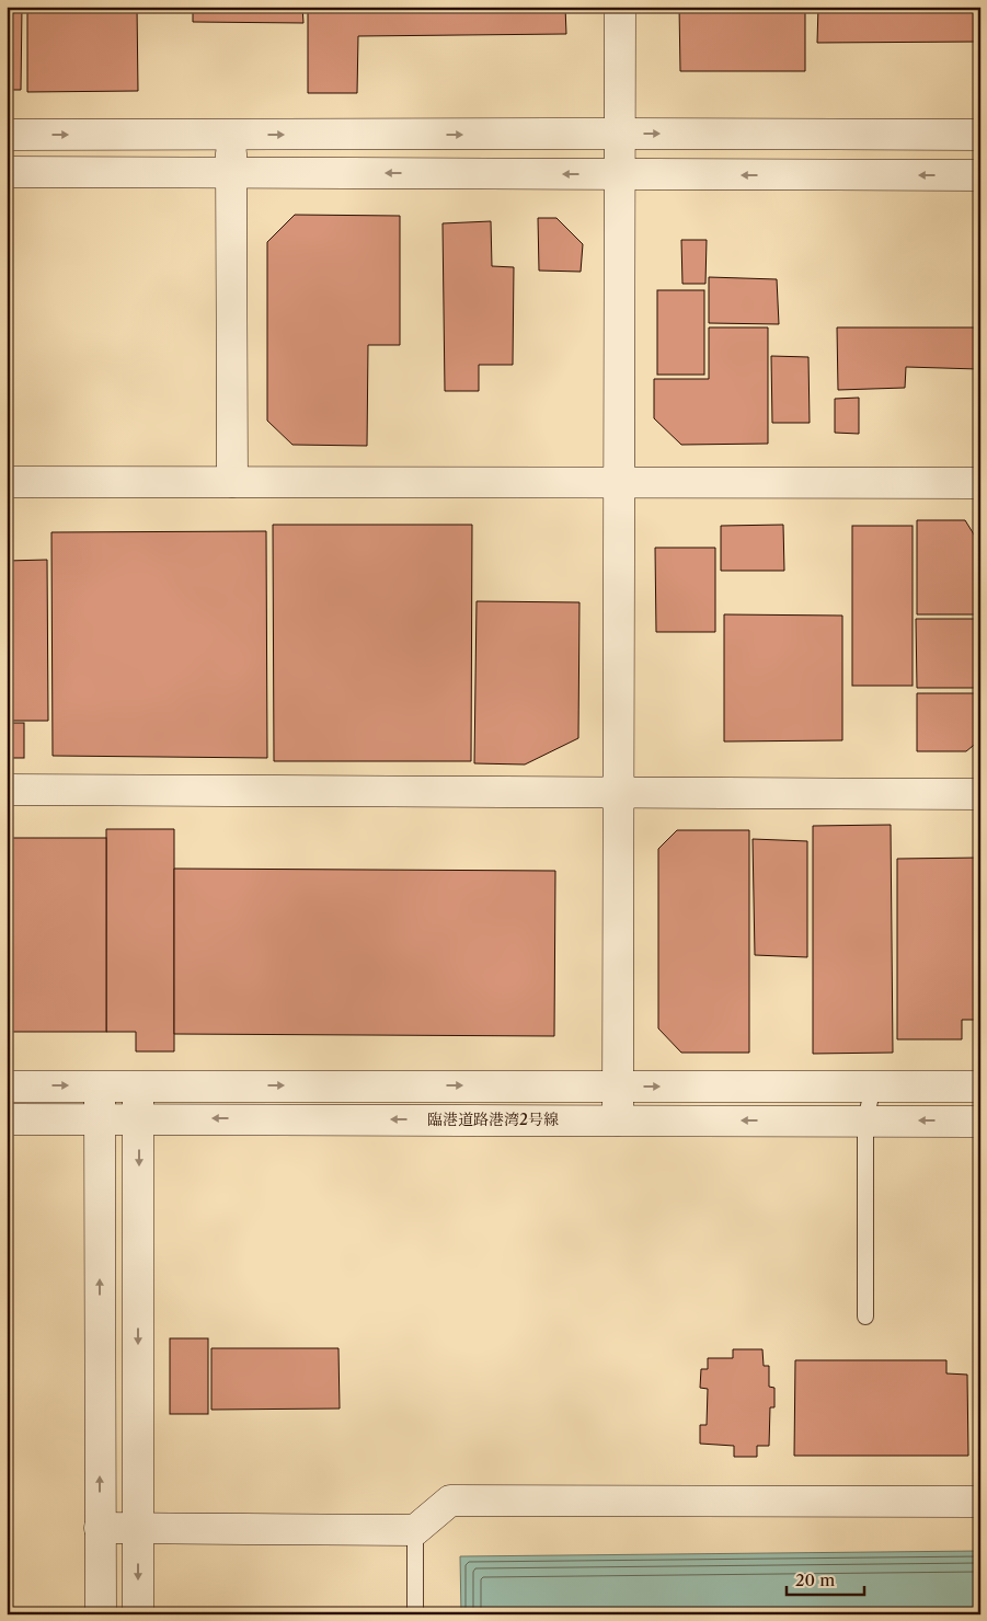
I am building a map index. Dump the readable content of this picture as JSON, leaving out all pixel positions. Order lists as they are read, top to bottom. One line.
{"streets":{"street":["臨港道路港湾2号線"]},"scale_bar":"20 m"}
